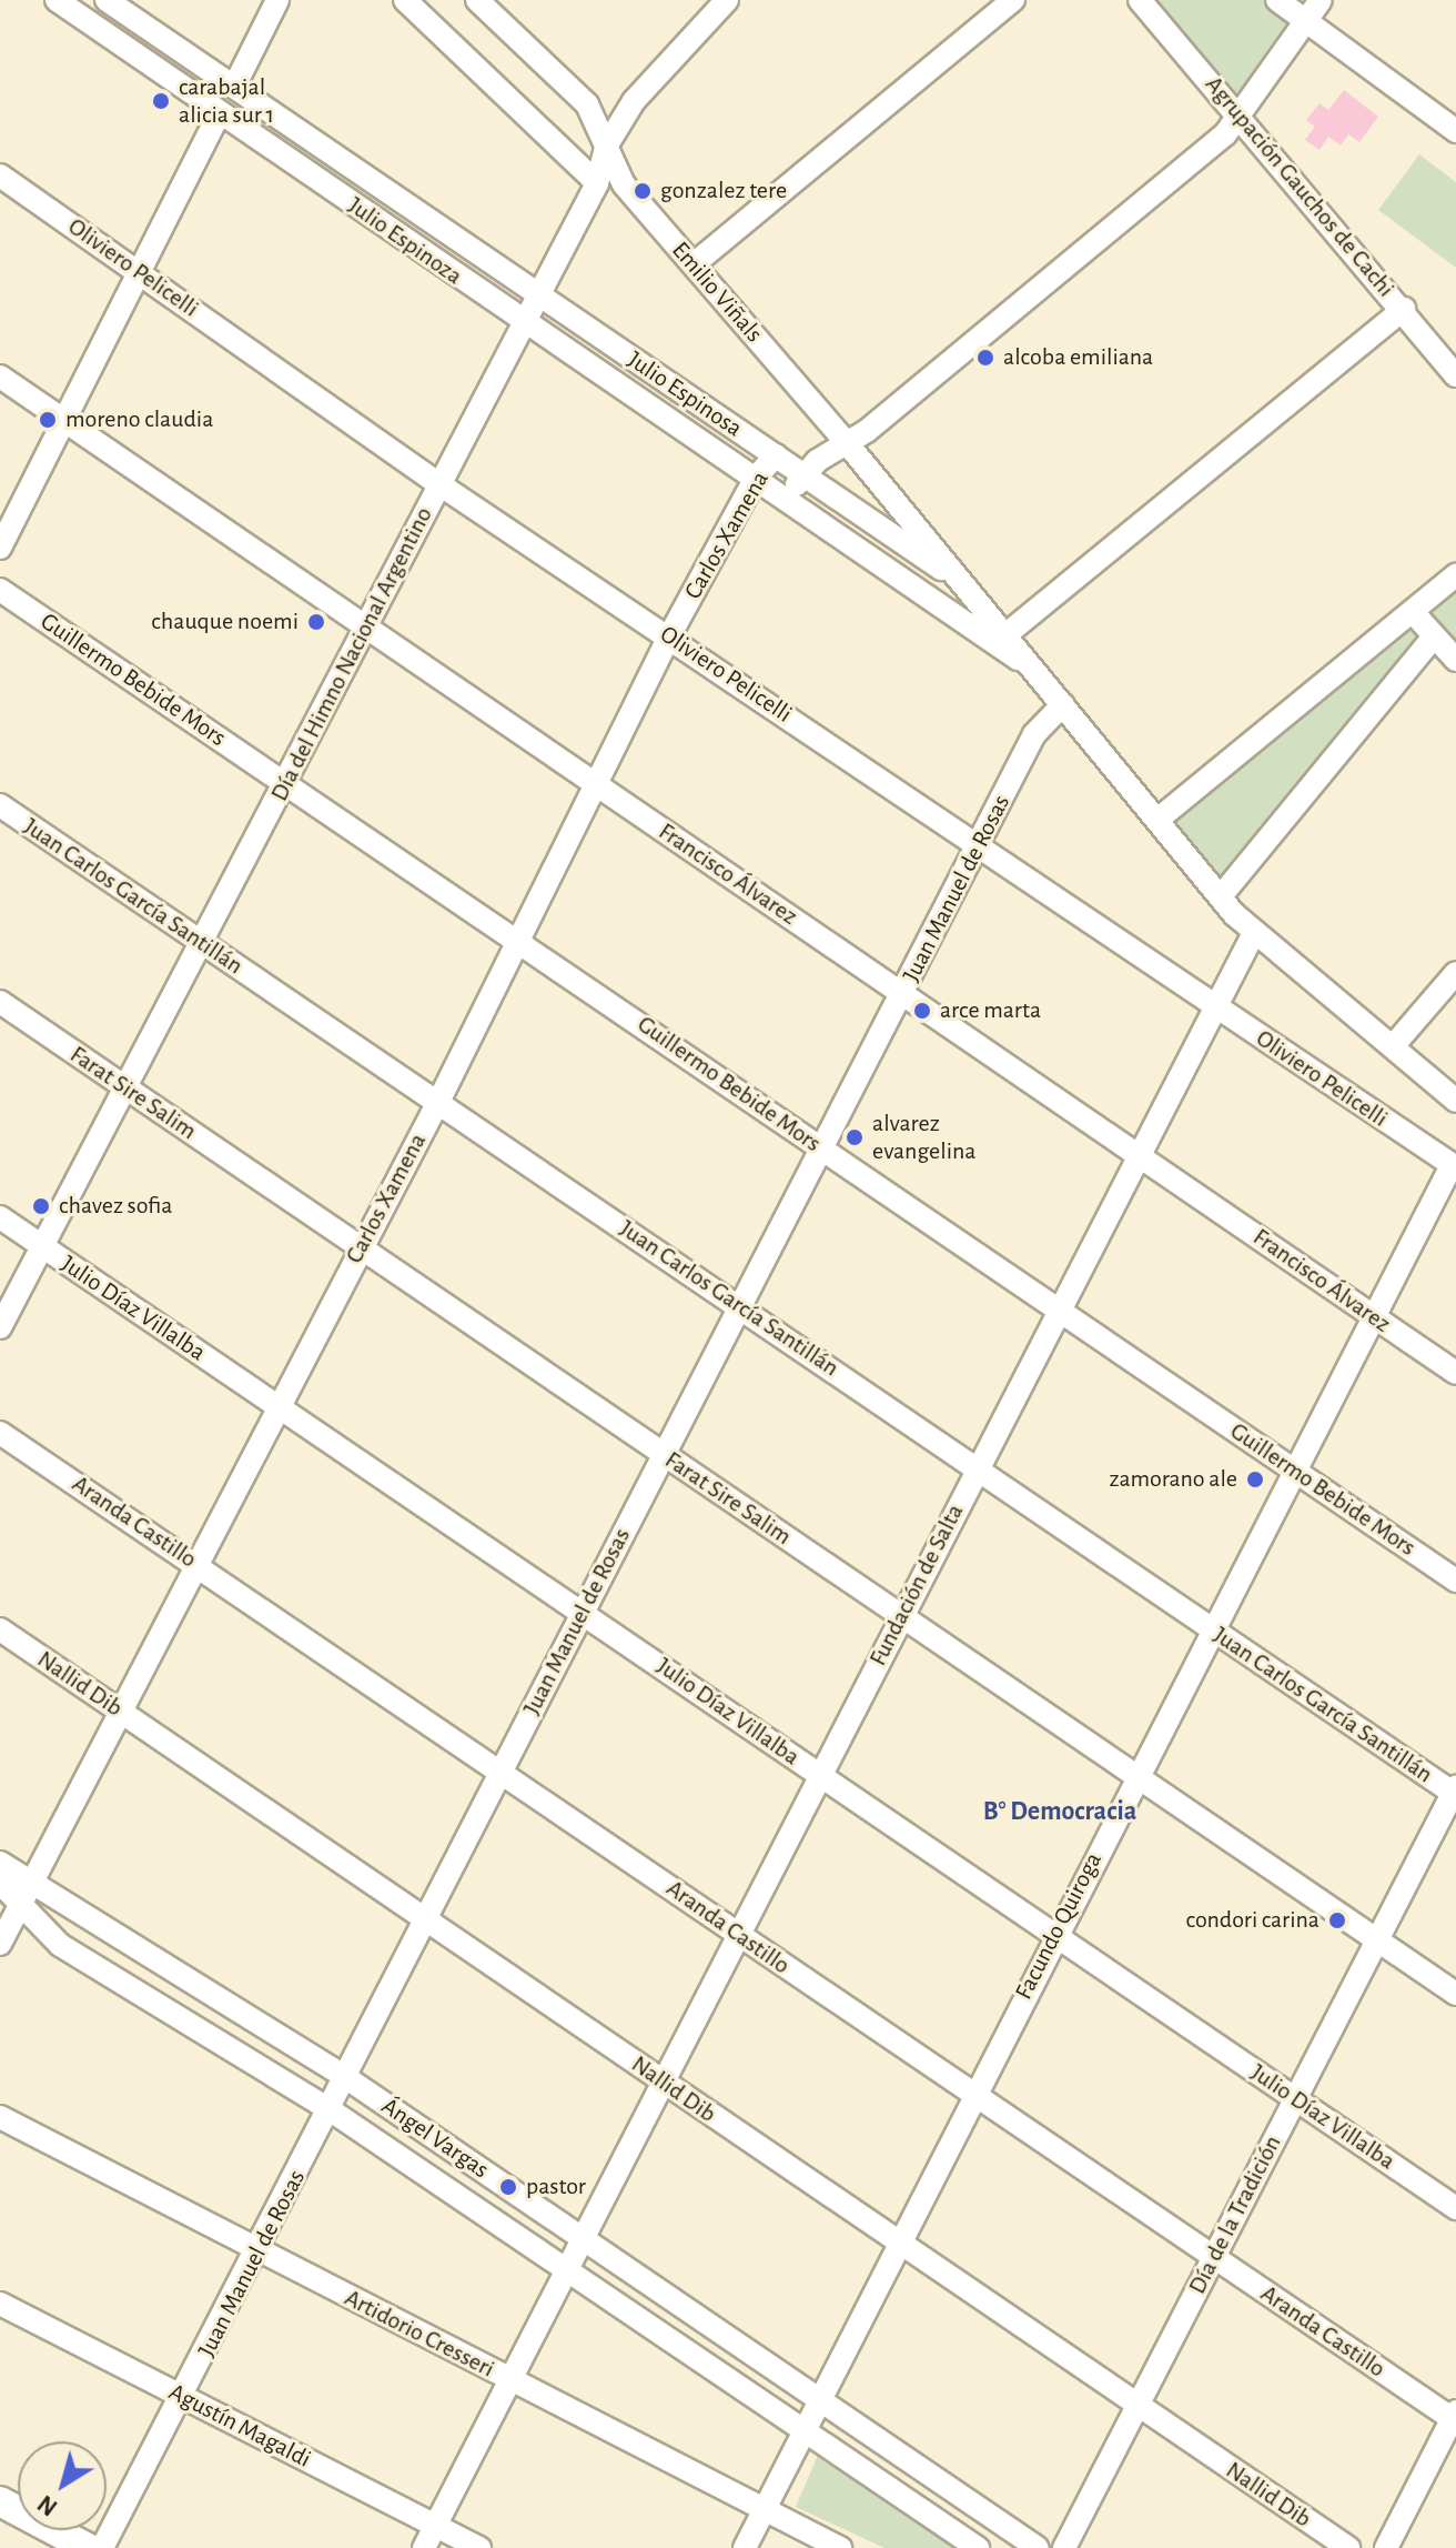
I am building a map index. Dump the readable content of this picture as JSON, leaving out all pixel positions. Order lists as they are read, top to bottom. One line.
{"streets":{"street":["Agrupación Gauchos de Cachi","Julio Espinoza","Oliviero Pelicelli","Emilio Viñals","Julio Espinosa","Carlos Xamena","Día del Himno Nacional Argentino","Guillermo Bebide Mors","Francisco Álvarez","Juan Manuel de Rosas","Juan Carlos García Santillán","Farat Sire Salim","Julio Díaz Villalba","Aranda Castillo","Fundación de Salta","Nallid Dib","Facundo Quiroga","Ángel Vargas","Día de la Tradición","Artidorio Cresseri","Agustín Magaldi"]},"crossings":[["Agrupación Gauchos de Cachi","Carlos Xamena"],["Julio Espinoza","Julio Espinosa"],["Julio Espinoza","Carlos Xamena"],["Julio Espinoza","Día del Himno Nacional Argentino"],["Oliviero Pelicelli","Carlos Xamena"],["Oliviero Pelicelli","Día del Himno Nacional Argentino"],["Oliviero Pelicelli","Juan Manuel de Rosas"],["Oliviero Pelicelli","Fundación de Salta"],["Oliviero Pelicelli","Facundo Quiroga"],["Emilio Viñals","Julio Espinosa"],["Emilio Viñals","Carlos Xamena"],["Emilio Viñals","Día del Himno Nacional Argentino"],["Julio Espinosa","Carlos Xamena"],["Julio Espinosa","Día del Himno Nacional Argentino"],["Carlos Xamena","Guillermo Bebide Mors"],["Carlos Xamena","Francisco Álvarez"],["Carlos Xamena","Juan Carlos García Santillán"],["Carlos Xamena","Farat Sire Salim"],["Carlos Xamena","Julio Díaz Villalba"],["Carlos Xamena","Aranda Castillo"],["Carlos Xamena","Nallid Dib"],["Carlos Xamena","Ángel Vargas"],["Día del Himno Nacional Argentino","Guillermo Bebide Mors"],["Día del Himno Nacional Argentino","Francisco Álvarez"],["Día del Himno Nacional Argentino","Juan Carlos García Santillán"],["Día del Himno Nacional Argentino","Farat Sire Salim"],["Día del Himno Nacional Argentino","Julio Díaz Villalba"],["Guillermo Bebide Mors","Juan Manuel de Rosas"],["Guillermo Bebide Mors","Fundación de Salta"],["Guillermo Bebide Mors","Facundo Quiroga"],["Francisco Álvarez","Juan Manuel de Rosas"],["Francisco Álvarez","Fundación de Salta"],["Francisco Álvarez","Facundo Quiroga"],["Juan Manuel de Rosas","Juan Carlos García Santillán"],["Juan Manuel de Rosas","Farat Sire Salim"],["Juan Manuel de Rosas","Julio Díaz Villalba"],["Juan Manuel de Rosas","Aranda Castillo"],["Juan Manuel de Rosas","Nallid Dib"],["Juan Manuel de Rosas","Ángel Vargas"],["Juan Manuel de Rosas","Artidorio Cresseri"],["Juan Manuel de Rosas","Agustín Magaldi"],["Juan Carlos García Santillán","Fundación de Salta"],["Juan Carlos García Santillán","Facundo Quiroga"],["Juan Carlos García Santillán","Día de la Tradición"],["Farat Sire Salim","Fundación de Salta"],["Farat Sire Salim","Facundo Quiroga"],["Farat Sire Salim","Día de la Tradición"],["Julio Díaz Villalba","Fundación de Salta"],["Julio Díaz Villalba","Facundo Quiroga"],["Julio Díaz Villalba","Día de la Tradición"],["Aranda Castillo","Fundación de Salta"],["Aranda Castillo","Facundo Quiroga"],["Aranda Castillo","Día de la Tradición"],["Fundación de Salta","Nallid Dib"],["Fundación de Salta","Ángel Vargas"],["Fundación de Salta","Artidorio Cresseri"],["Fundación de Salta","Agustín Magaldi"],["Nallid Dib","Facundo Quiroga"],["Nallid Dib","Día de la Tradición"],["Facundo Quiroga","Ángel Vargas"],["Facundo Quiroga","Artidorio Cresseri"]],"districts":["B° Democracia"],"places":["carabajal alicia sur 1","gonzalez tere","alcoba emiliana","moreno claudia","chauque noemi","arce marta","alvarez evangelina","chavez sofia","zamorano ale","condori carina","pastor"],"north":"bottom left"}
